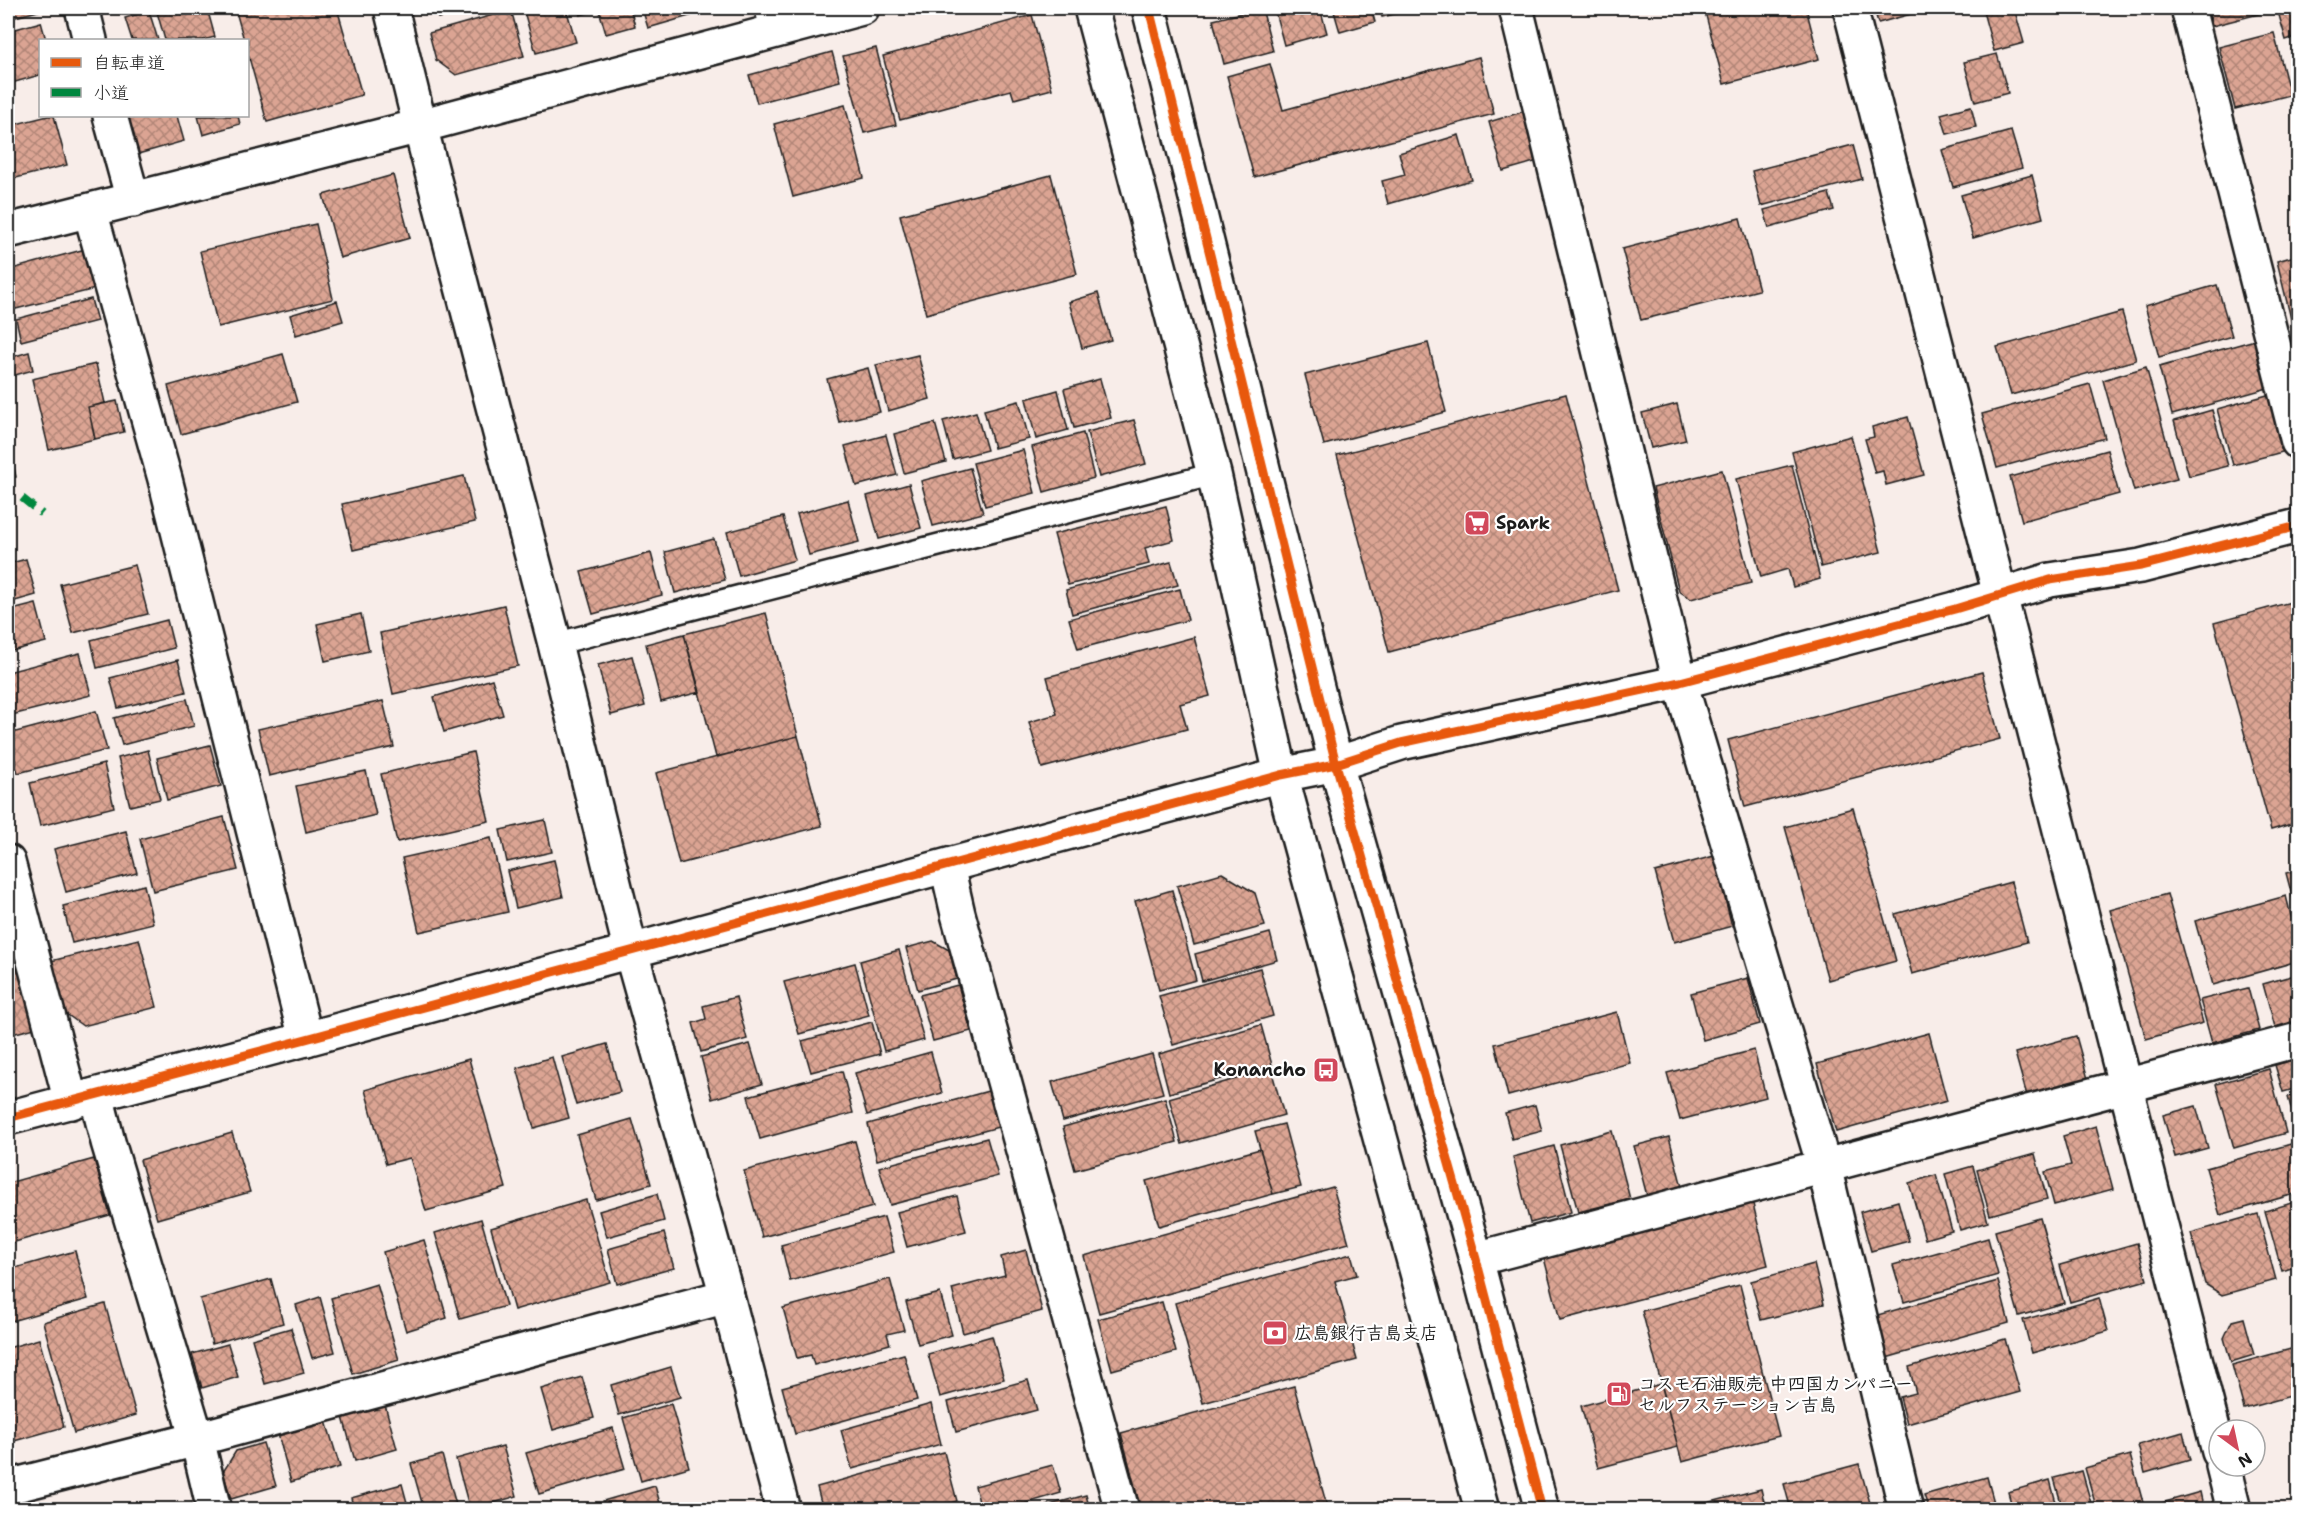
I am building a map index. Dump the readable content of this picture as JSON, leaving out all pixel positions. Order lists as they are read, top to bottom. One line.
{"places":{"supermarket":["Spark"],"bus stop":["Konancho"],"bank":["広島銀行吉島支店"],"fuel station":["コスモ石油販売 中四国カンパニー セルフステーション吉島"]},"legend":["自転車道","小道"],"north":"bottom right"}
